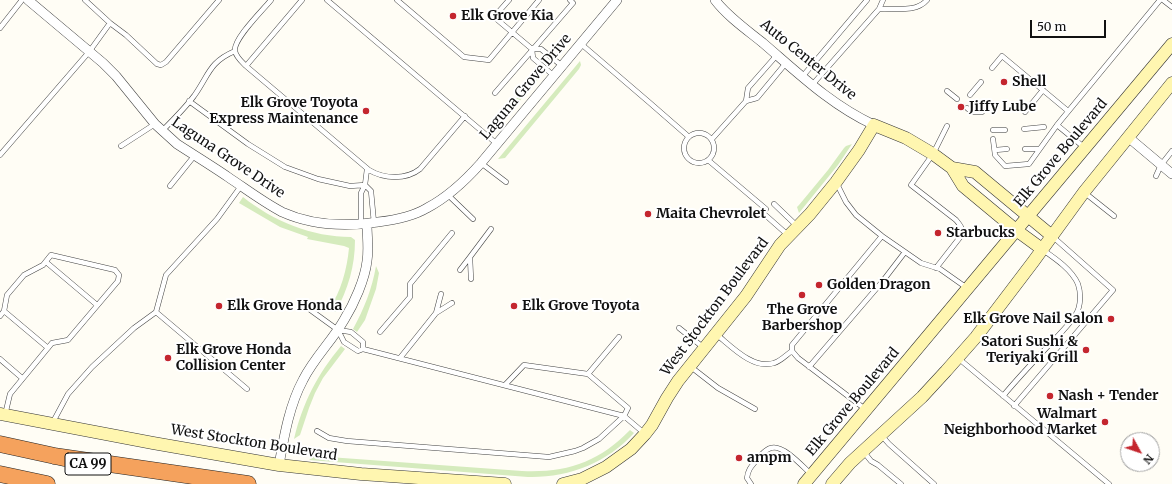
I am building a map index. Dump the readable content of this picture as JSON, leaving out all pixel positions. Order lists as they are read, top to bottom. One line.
{"streets":{"highway":["CA 99"],"street":["Auto Center Drive","Laguna Grove Drive","Elk Grove Boulevard","West Stockton Boulevard"]},"crossings":[["Auto Center Drive","Elk Grove Boulevard"],["Auto Center Drive","West Stockton Boulevard"]],"places":["Elk Grove Kia","Shell","Jiffy Lube","Elk Grove Toyota Express Maintenance","Maita Chevrolet","Starbucks","Golden Dragon","The Grove Barbershop","Elk Grove Honda","Elk Grove Toyota","Elk Grove Nail Salon","Satori Sushi & Teriyaki Grill","Elk Grove Honda Collision Center","Nash + Tender","Walmart Neighborhood Market","ampm"],"scale_bar":"50 m","north":"bottom right"}
